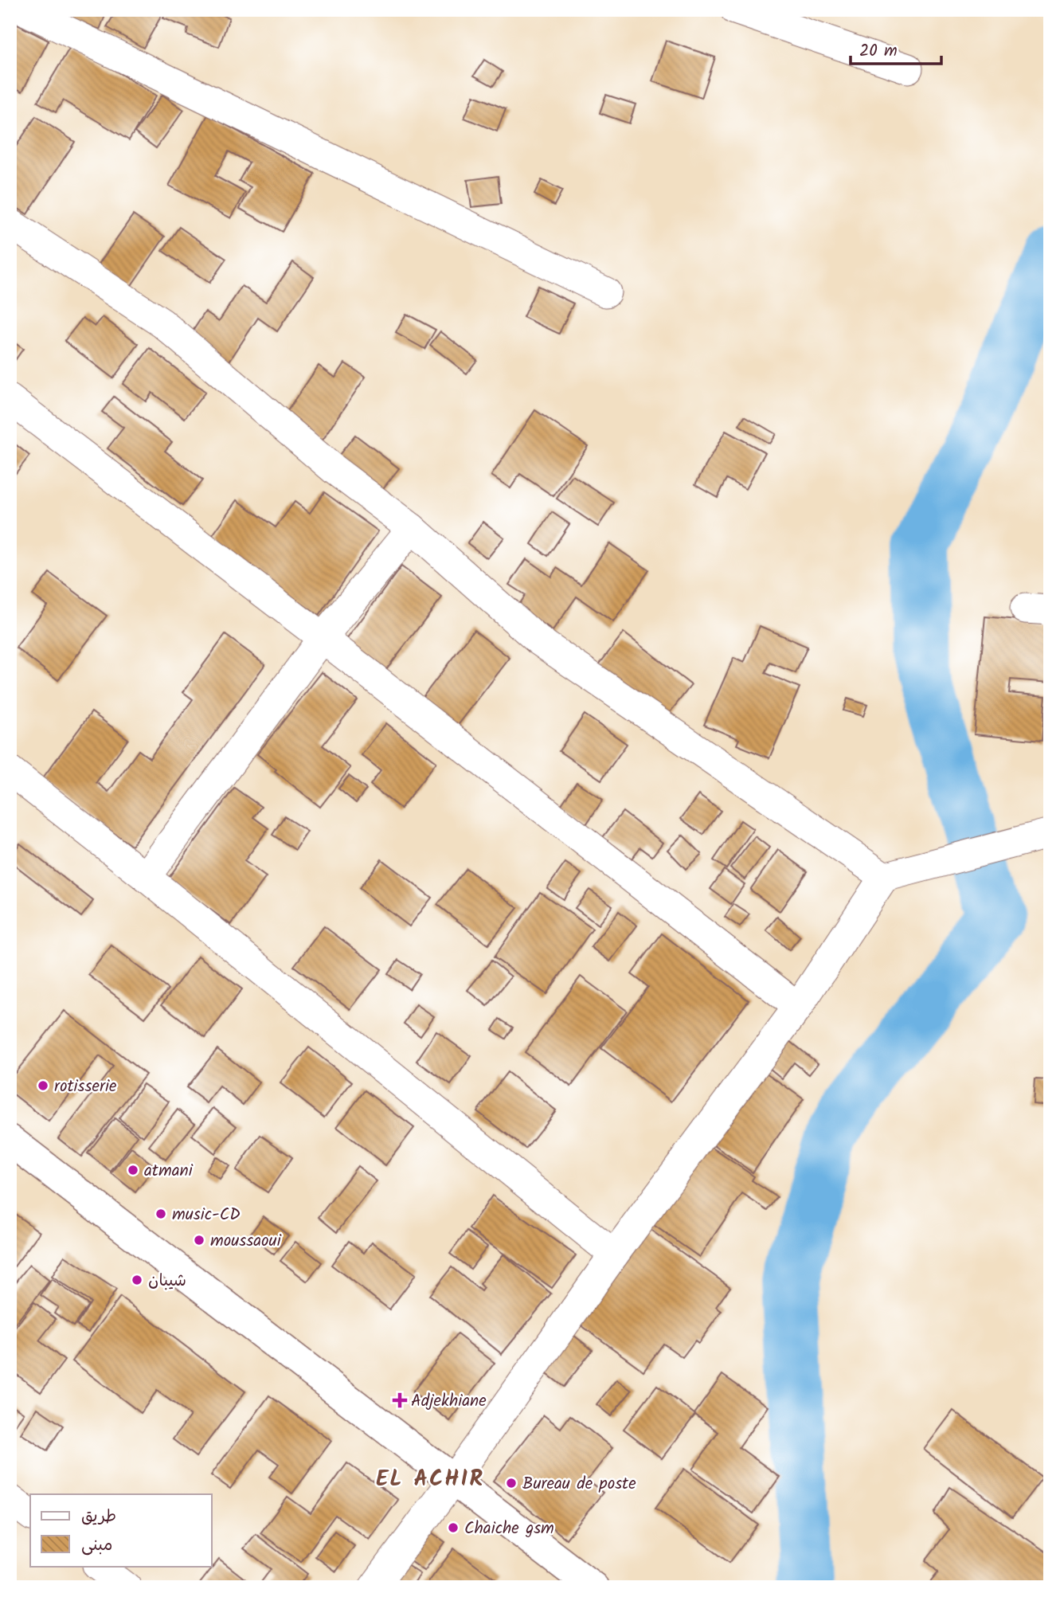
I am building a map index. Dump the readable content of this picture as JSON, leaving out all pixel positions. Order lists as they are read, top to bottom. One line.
{"districts":["EL ACHIR"],"places":{"other":["rotisserie","atmani","music-CD","moussaoui","شيبان","Bureau de poste","Chaiche gsm"],"health":["Adjekhiane"]},"legend":["طريق","مبنى"],"scale_bar":"20 m"}
